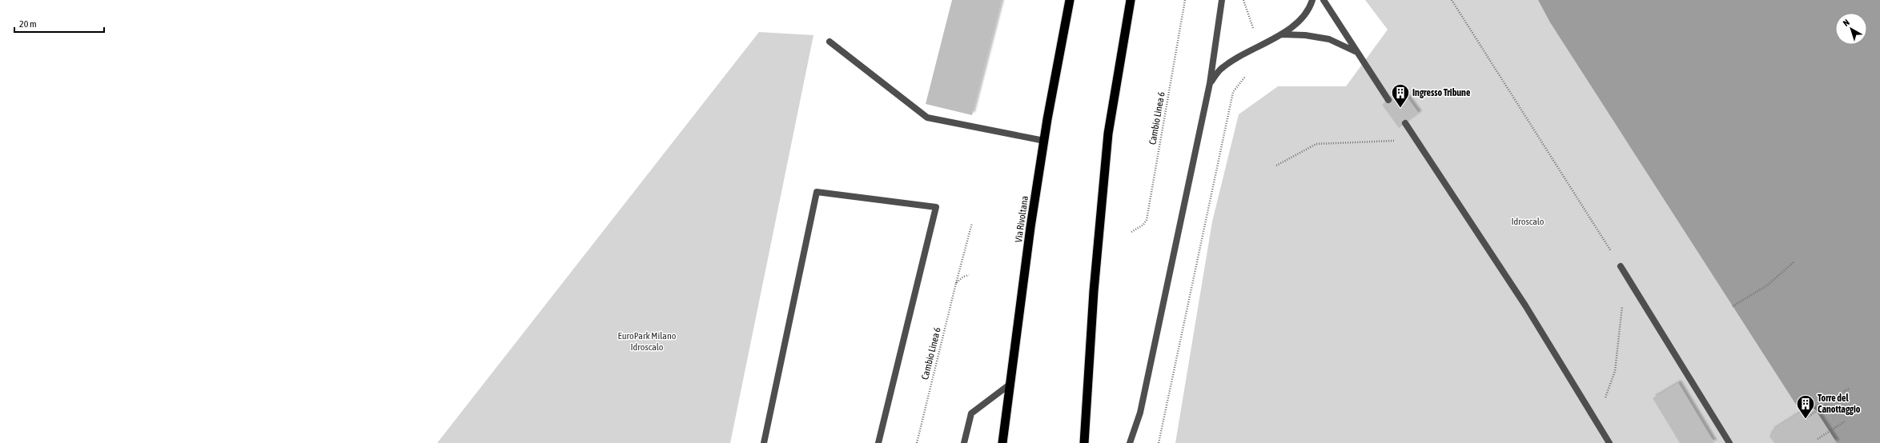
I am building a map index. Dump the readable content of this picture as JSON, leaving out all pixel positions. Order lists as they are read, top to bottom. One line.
{"streets":{"highway":["Via Rivoltana"],"path":["Cambio Linea 6"]},"parks":["Idroscalo","EuroPark Milano Idroscalo"],"places":{"building":["Ingresso Tribune","Torre del Canottaggio"]},"scale_bar":"20 m","north":"top left"}
